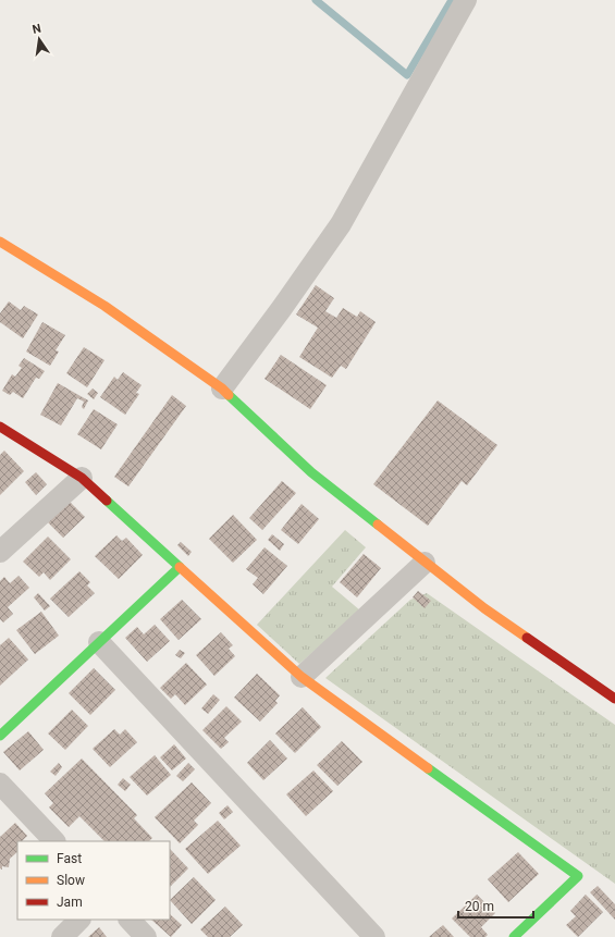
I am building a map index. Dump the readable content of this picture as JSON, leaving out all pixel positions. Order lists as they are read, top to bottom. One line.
{"legend":["Fast","Slow","Jam"],"scale_bar":"20 m","north":"top"}
